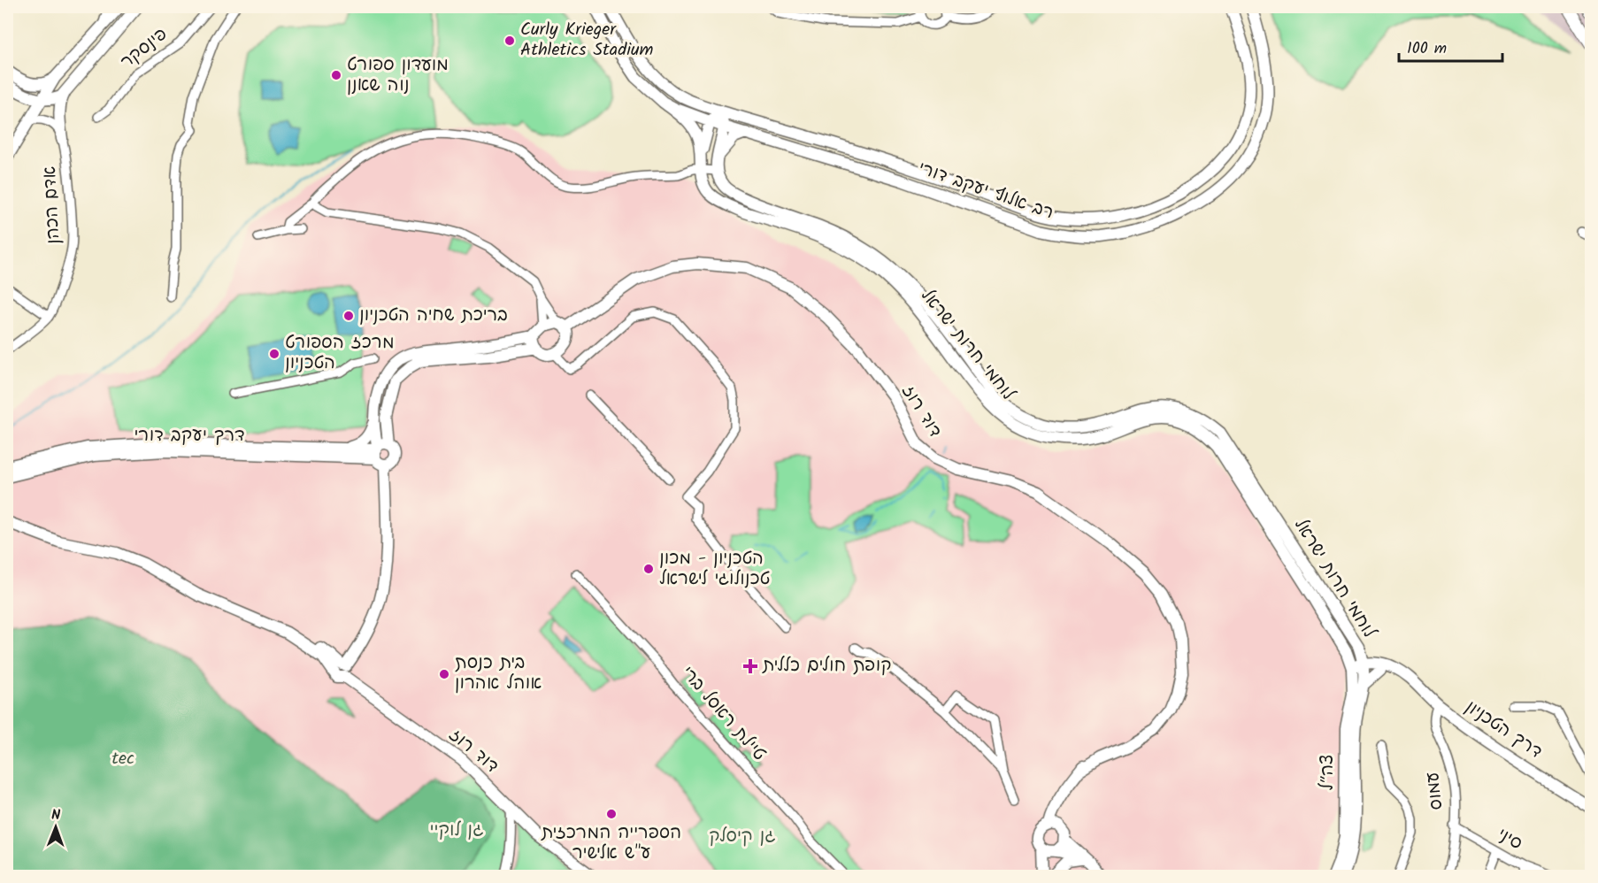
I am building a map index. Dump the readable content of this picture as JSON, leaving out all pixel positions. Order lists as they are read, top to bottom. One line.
{"streets":{"main road":["רב אלוף יעקב דורי","לוחמי חרות ישראל","דוד רוז","דרך יעקב דורי","דרך הטכניון","צה״ל"],"street":["פינסקר","אדם הכהן","טיילת ראסל ברי","עמוס","סיני"]},"crossings":[["רב אלוף יעקב דורי","לוחמי חרות ישראל"],["לוחמי חרות ישראל","דרך הטכניון"],["לוחמי חרות ישראל","צה״ל"],["דרך הטכניון","צה״ל"],["דרך הטכניון","עמוס"],["עמוס","סיני"]],"parks":["tec","גן לוקיי","גן קיסלק"],"places":{"other":["Curly Krieger Athletics Stadium","מועדון ספורט נוה שאנן","בריכת שחיה הטכניון","מרכז הספורט הטכניון","הטכניון - מכון טכנולוגי לישראל","בית כנסת אוהל אהרון","הספרייה המרכזית ע\"ש אלישיר"],"health":["קופת חולים כללית"]},"scale_bar":"100 m","north":"top"}
